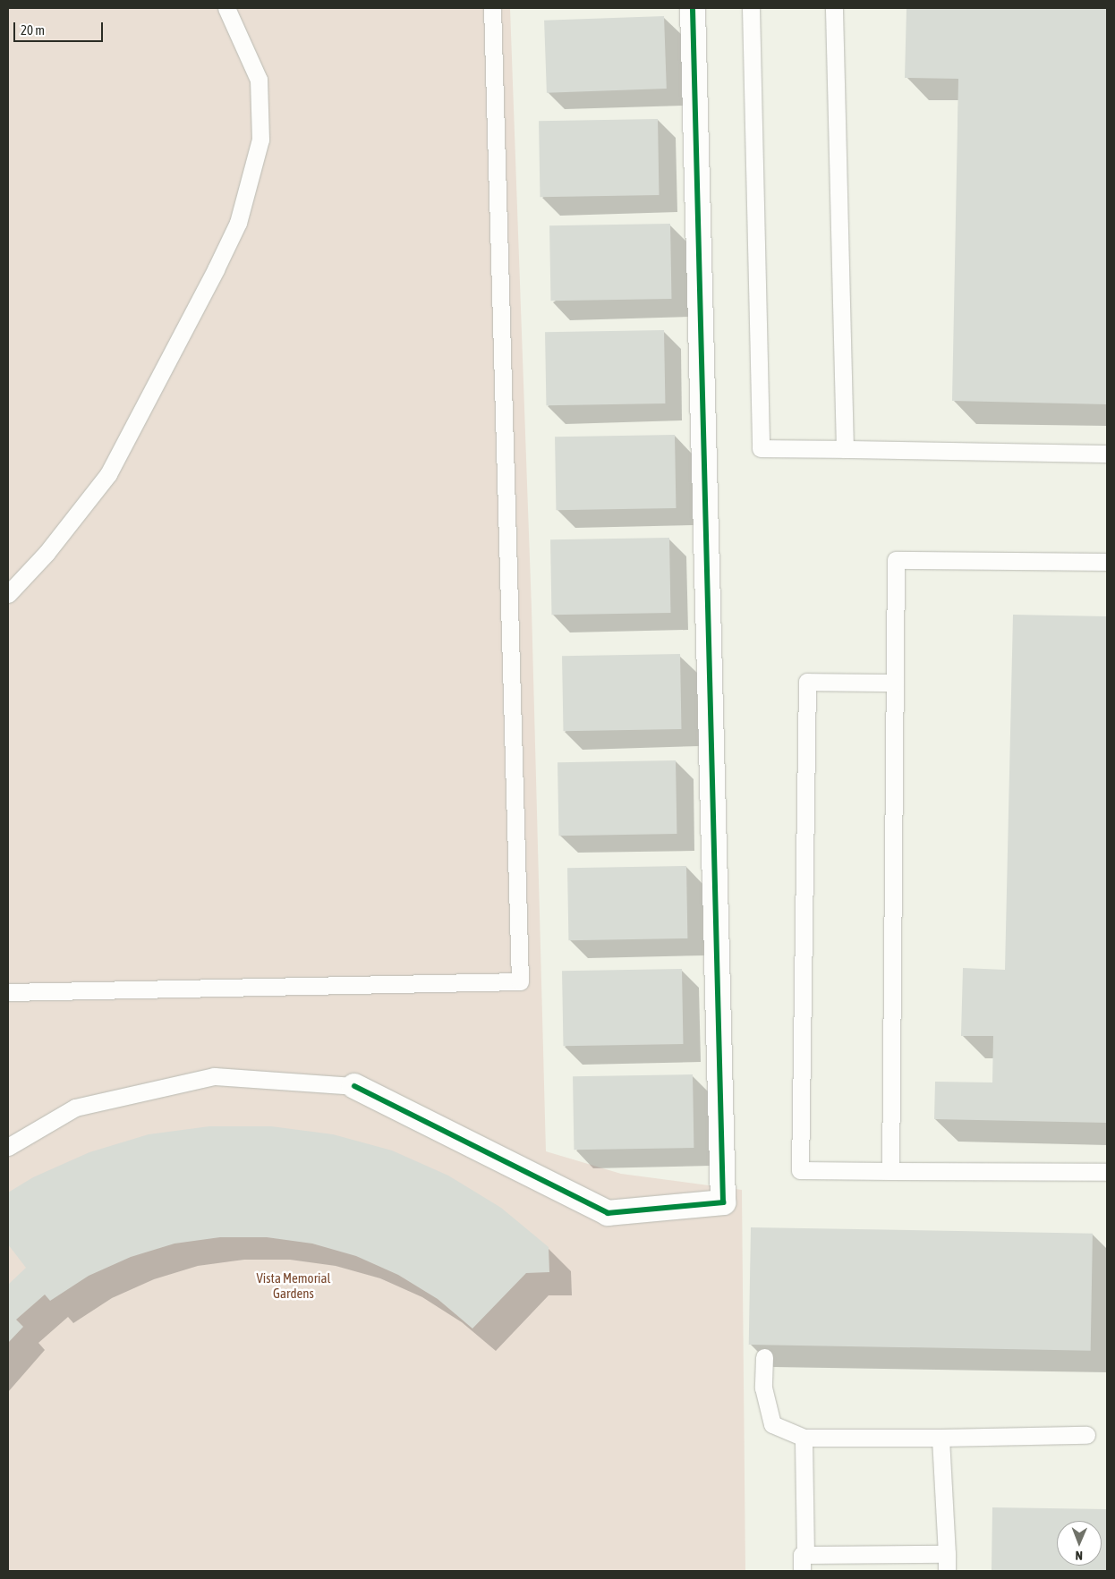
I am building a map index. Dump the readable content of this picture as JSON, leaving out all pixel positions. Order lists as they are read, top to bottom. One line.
{"parks":["Vista Memorial Gardens"],"scale_bar":"20 m","north":"bottom"}
